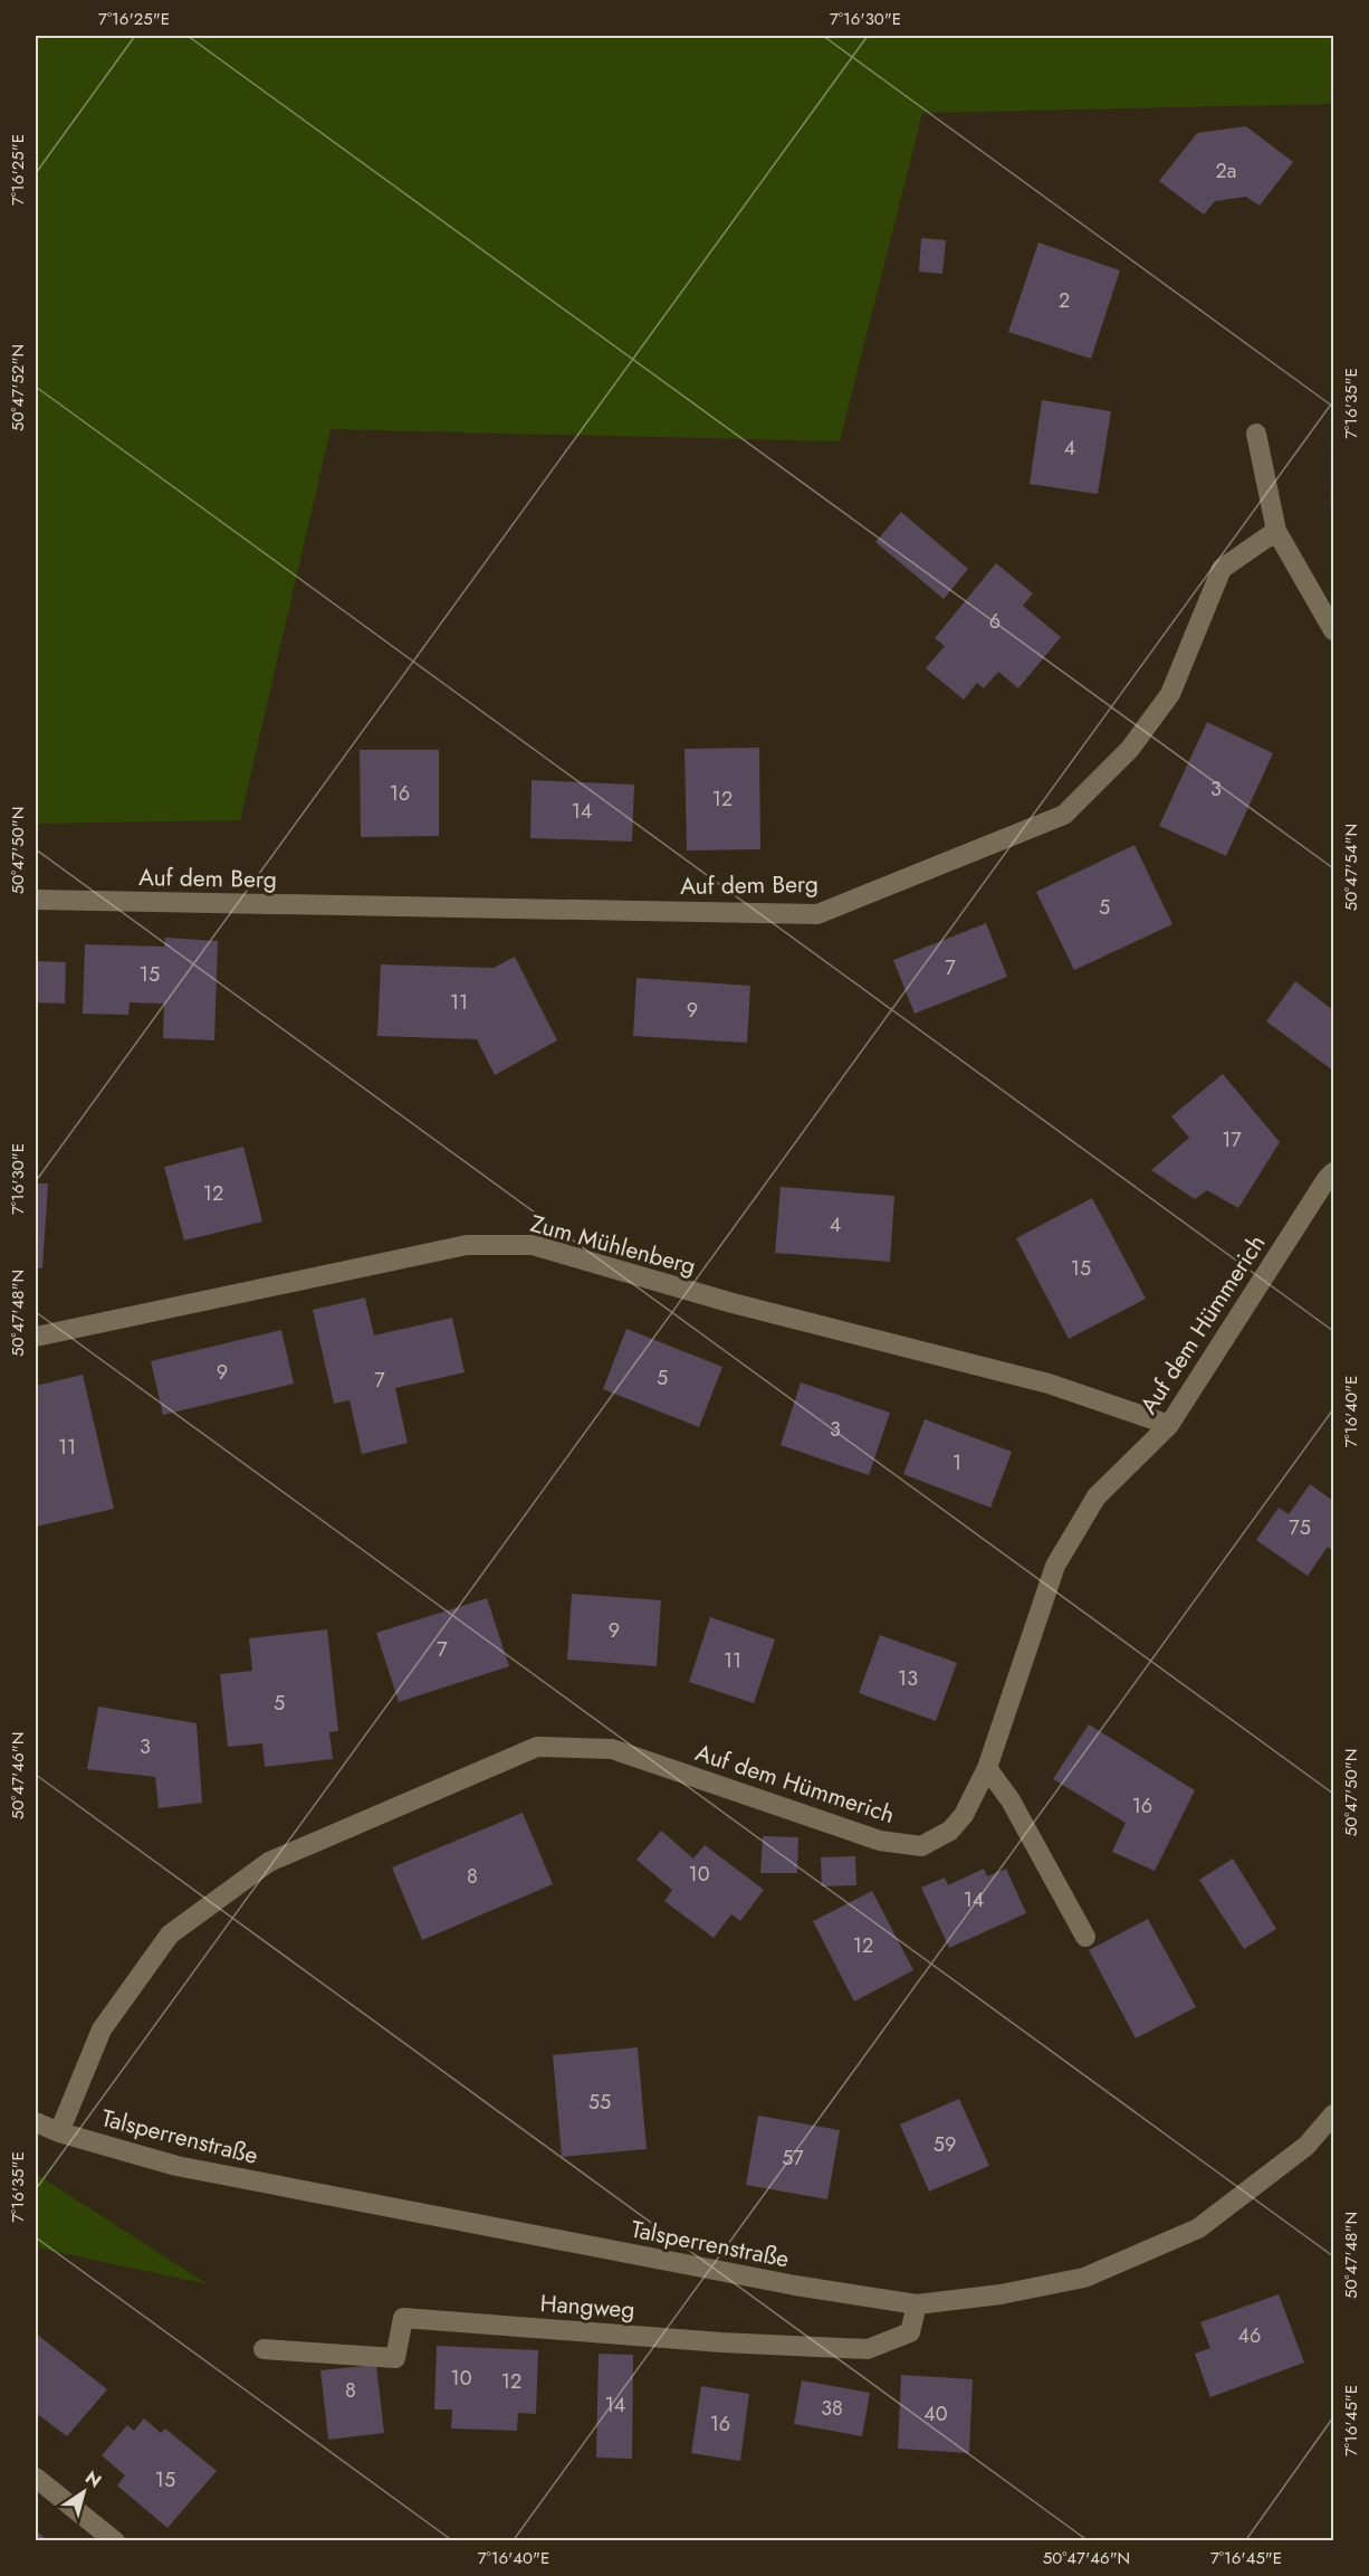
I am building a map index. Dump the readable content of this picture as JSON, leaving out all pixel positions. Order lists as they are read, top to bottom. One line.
{"streets":{"street":["Auf dem Berg","Zum Mühlenberg","Auf dem Hümmerich","Talsperrenstraße","Hangweg"]},"crossings":[["Zum Mühlenberg","Auf dem Hümmerich"],["Auf dem Hümmerich","Talsperrenstraße"],["Talsperrenstraße","Hangweg"]],"house_numbers":["2a","2","4","6","3","16","12","14","5","7","15","11","9","17","12","4","15","9","5","7","3","11","1","75","9","7","11","13","5","3","16","10","8","14","12","55","59","57","46","10","12","8","14","38","40","16","15"],"north":"top right","coordinates":["7°16'25\"E","7°16'30\"E","50°47'52\"N","7°16'35\"E","50°47'50\"N","50°47'54\"N","50°47'48\"N","7°16'40\"E","50°47'46\"N","7°16'45\"E"]}
